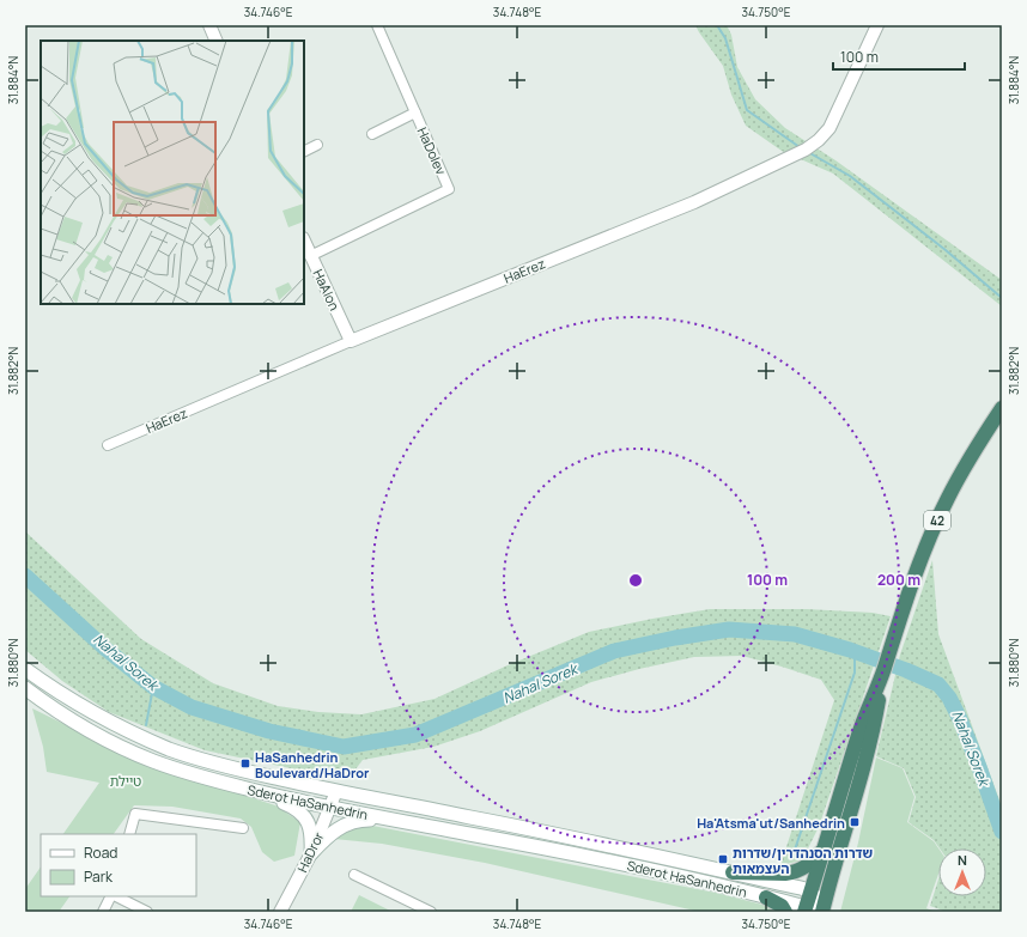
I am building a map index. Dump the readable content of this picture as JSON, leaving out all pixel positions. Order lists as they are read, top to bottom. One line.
{"streets":{"highway":["42"],"main road":["Sderot HaSanhedrin"],"street":["HaDolev","HaErez","HaAlon","HaDror"]},"crossings":[["HaDolev","HaAlon"],["HaErez","HaAlon"],["42","Sderot HaSanhedrin"],["Sderot HaSanhedrin","HaDror"]],"water":["Nahal Sorek"],"parks":["טיילת"],"places":{"transit":["HaSanhedrin Boulevard/HaDror","Ha'Atsma'ut/Sanhedrin","שדרות הסנהדרין/שדרות העצמאות"]},"legend":["Road","Park"],"scale_bar":"100 m","north":"top","coordinates":["34.746°E","34.748°E","34.750°E","31.884°N","31.882°N","31.880°N"],"rings":["100 m","200 m"]}
